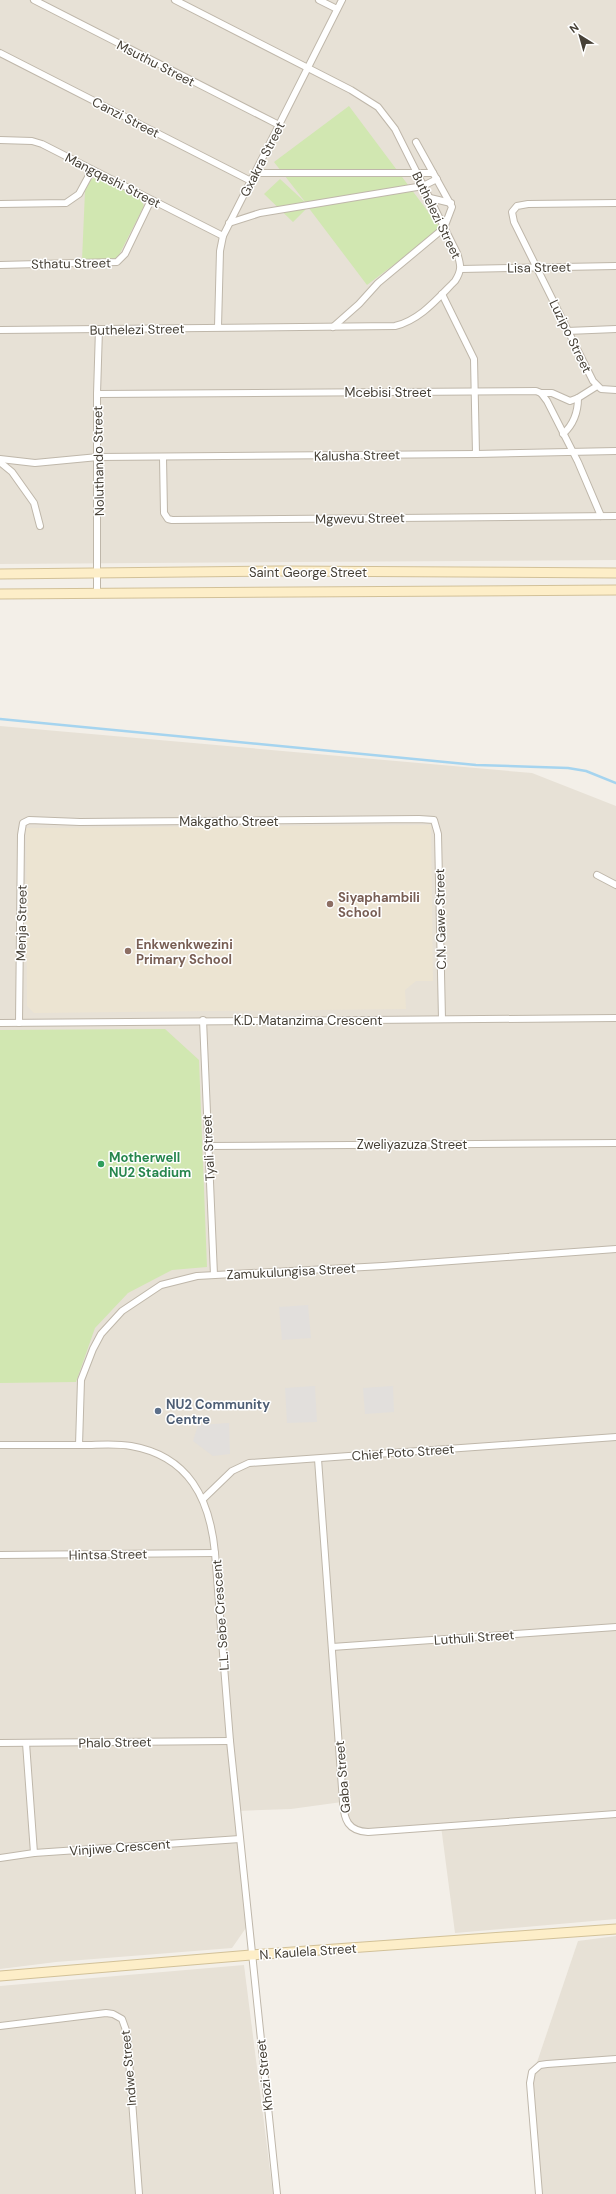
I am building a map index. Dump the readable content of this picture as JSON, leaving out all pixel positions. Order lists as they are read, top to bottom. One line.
{"streets":{"main road":["Saint George Street","N. Kaulela Street"],"street":["Msuthu Street","Canzi Street","Gxakra Street","Mangqashi Street","Buthelezi Street","Sthatu Street","Lisa Street","Luzipo Street","Mcebisi Street","Kalusha Street","Noluthando Street","Mgwevu Street","Makgatho Street","C.N. Gawe Street","Menja Street","K.D. Matanzima Crescent","Zweliyazuza Street","Tyali Street","Zamukulungisa Street","Chief Poto Street","Hintsa Street","L.L. Sebe Crescent","Luthuli Street","Phalo Street","Gaba Street","Vinjiwe Crescent","Indwe Street","Khozi Street"]},"crossings":[["Msuthu Street","Gxakra Street"],["Canzi Street","Gxakra Street"],["Gxakra Street","Mangqashi Street"],["Gxakra Street","Buthelezi Street"],["Mangqashi Street","Sthatu Street"],["Buthelezi Street","Lisa Street"],["Buthelezi Street","Noluthando Street"],["Lisa Street","Luzipo Street"],["Mcebisi Street","Noluthando Street"],["Kalusha Street","Noluthando Street"],["Kalusha Street","Mgwevu Street"],["Noluthando Street","Saint George Street"],["Makgatho Street","C.N. Gawe Street"],["Makgatho Street","Menja Street"],["C.N. Gawe Street","K.D. Matanzima Crescent"],["Menja Street","K.D. Matanzima Crescent"],["K.D. Matanzima Crescent","Tyali Street"],["Zweliyazuza Street","Tyali Street"],["Tyali Street","Zamukulungisa Street"],["Zamukulungisa Street","L.L. Sebe Crescent"],["Chief Poto Street","L.L. Sebe Crescent"],["Chief Poto Street","Gaba Street"],["Hintsa Street","L.L. Sebe Crescent"],["L.L. Sebe Crescent","Phalo Street"],["L.L. Sebe Crescent","Vinjiwe Crescent"],["L.L. Sebe Crescent","N. Kaulela Street"],["L.L. Sebe Crescent","Khozi Street"],["Luthuli Street","Gaba Street"],["N. Kaulela Street","Khozi Street"]],"places":["Siyaphambili School","Enkwenkwezini Primary School","Motherwell NU2 Stadium","NU2 Community Centre"],"north":"top left"}
